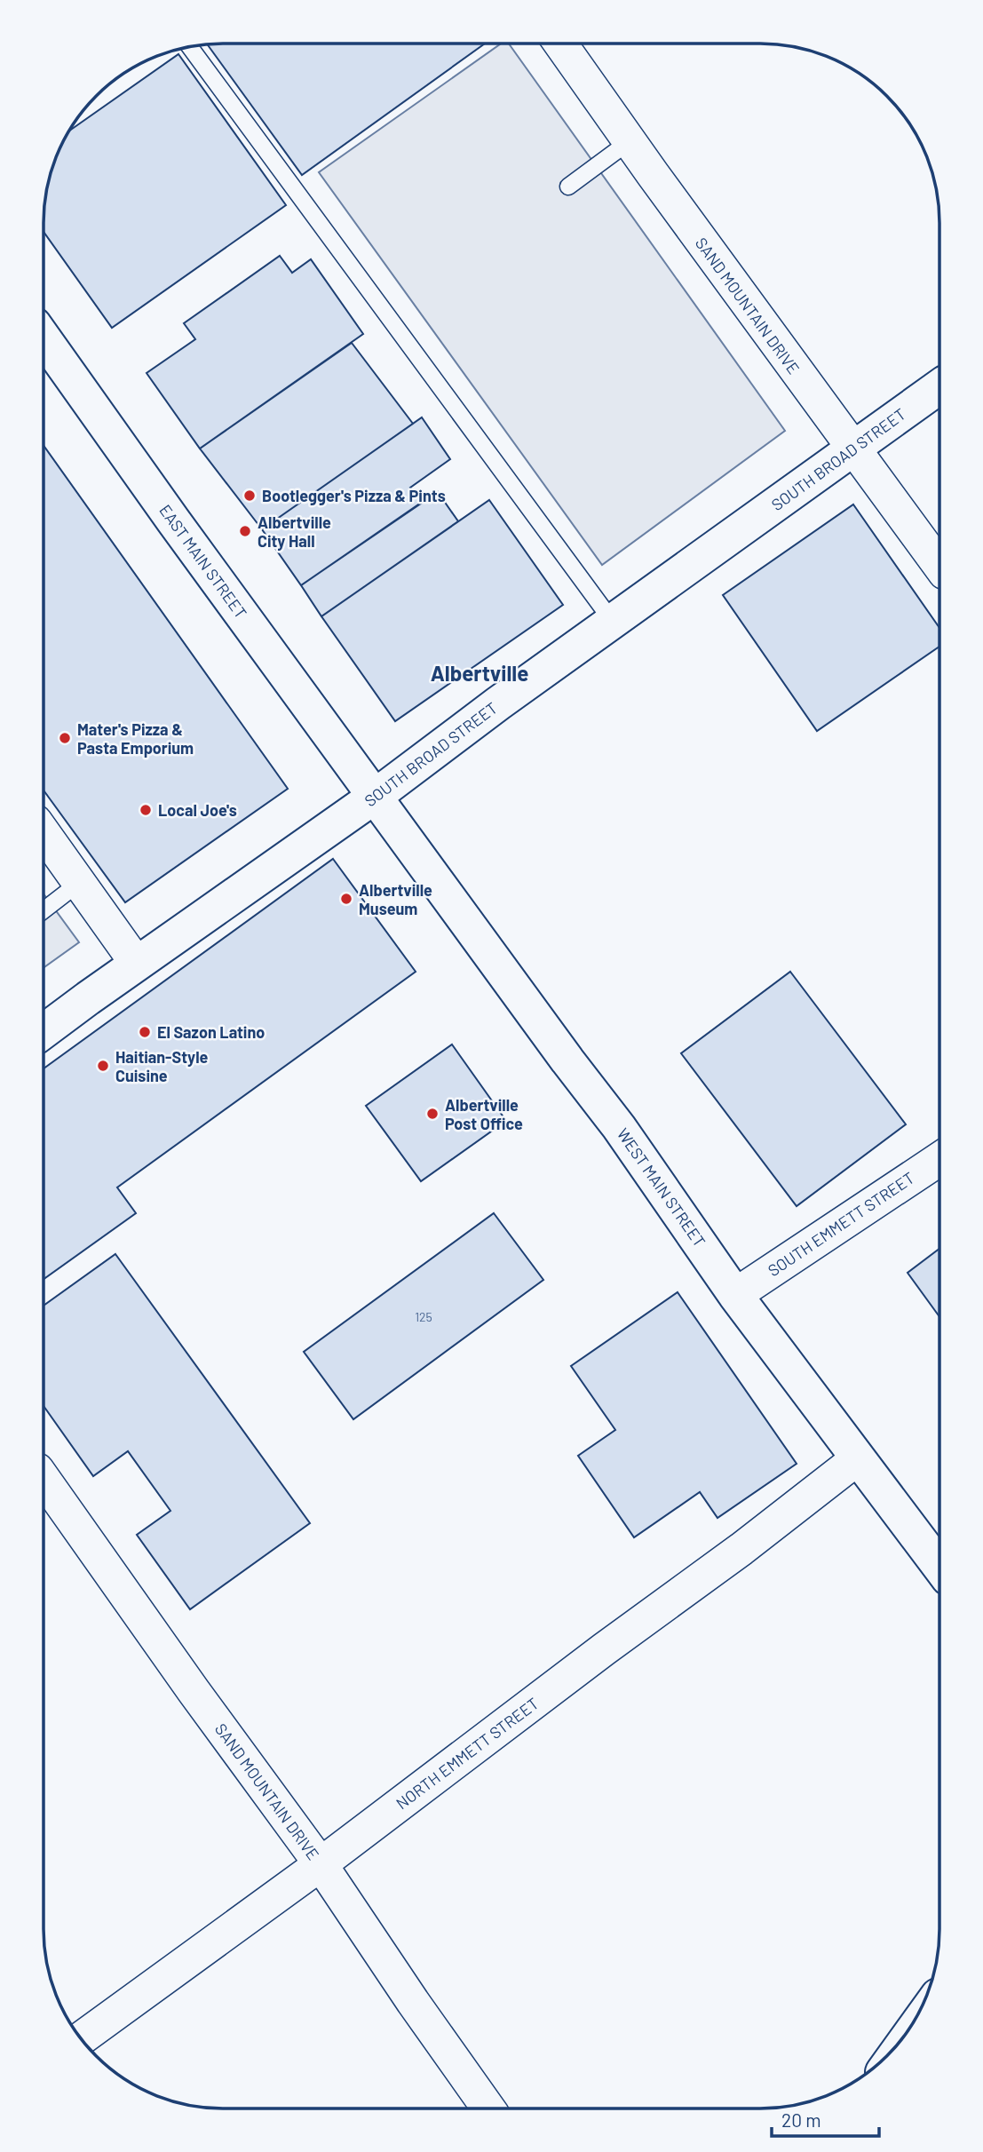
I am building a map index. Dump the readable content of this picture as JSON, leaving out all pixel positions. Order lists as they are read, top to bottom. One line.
{"streets":{"main road":["SOUTH BROAD STREET","EAST MAIN STREET","WEST MAIN STREET"],"street":["SAND MOUNTAIN DRIVE","SOUTH EMMETT STREET","NORTH EMMETT STREET"]},"crossings":[["SAND MOUNTAIN DRIVE","SOUTH BROAD STREET"],["SAND MOUNTAIN DRIVE","NORTH EMMETT STREET"],["SOUTH BROAD STREET","EAST MAIN STREET"],["SOUTH BROAD STREET","WEST MAIN STREET"],["EAST MAIN STREET","WEST MAIN STREET"],["WEST MAIN STREET","SOUTH EMMETT STREET"],["WEST MAIN STREET","NORTH EMMETT STREET"]],"districts":["Albertville"],"places":["Bootlegger's Pizza & Pints","Albertville City Hall","Mater's Pizza & Pasta Emporium","Local Joe's","Albertville Museum","El Sazon Latino","Haitian-Style Cuisine","Albertville Post Office"],"house_numbers":["125"],"scale_bar":"20 m"}
